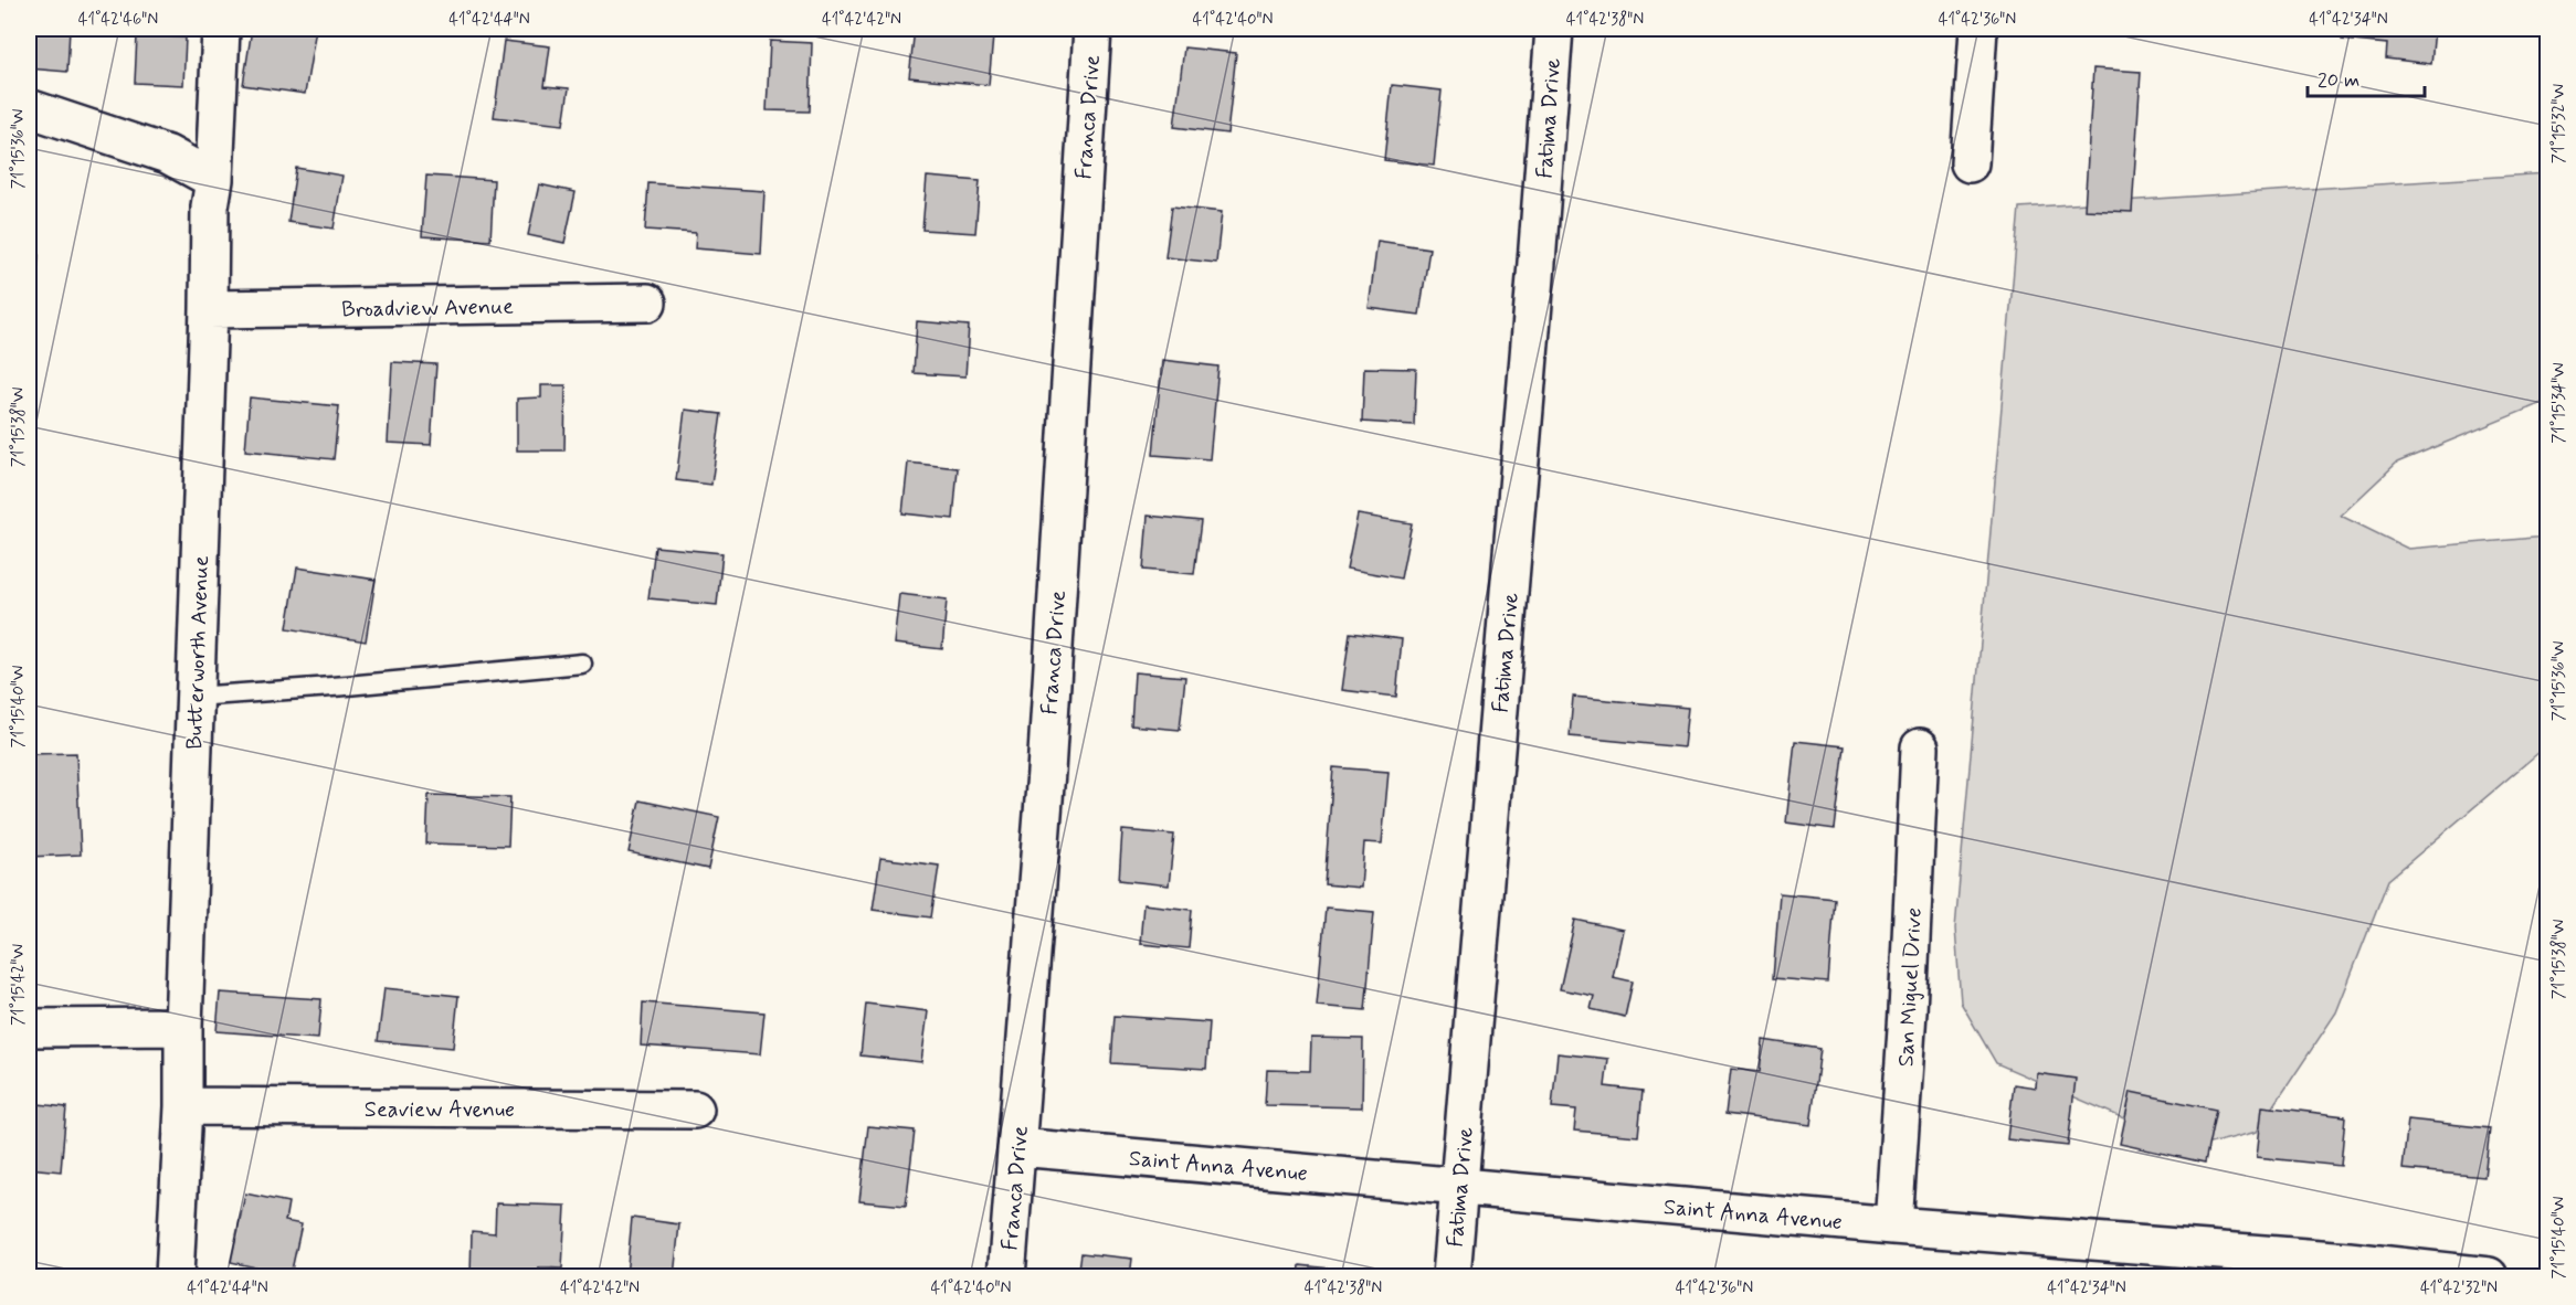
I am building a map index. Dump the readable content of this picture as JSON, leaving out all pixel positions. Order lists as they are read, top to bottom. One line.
{"streets":{"street":["Franca Drive","Fatima Drive","Broadview Avenue","Butterworth Avenue","San Miguel Drive","Seaview Avenue","Saint Anna Avenue"]},"crossings":[["Franca Drive","Saint Anna Avenue"],["Fatima Drive","Saint Anna Avenue"],["Broadview Avenue","Butterworth Avenue"],["Butterworth Avenue","Seaview Avenue"],["San Miguel Drive","Saint Anna Avenue"]],"scale_bar":"20 m","coordinates":["41°42'46\"N","41°42'44\"N","41°42'42\"N","41°42'40\"N","41°42'38\"N","41°42'36\"N","41°42'34\"N","71°15'32\"W","71°15'36\"W","71°15'34\"W","71°15'38\"W","71°15'40\"W","71°15'42\"W","41°42'32\"N"]}
